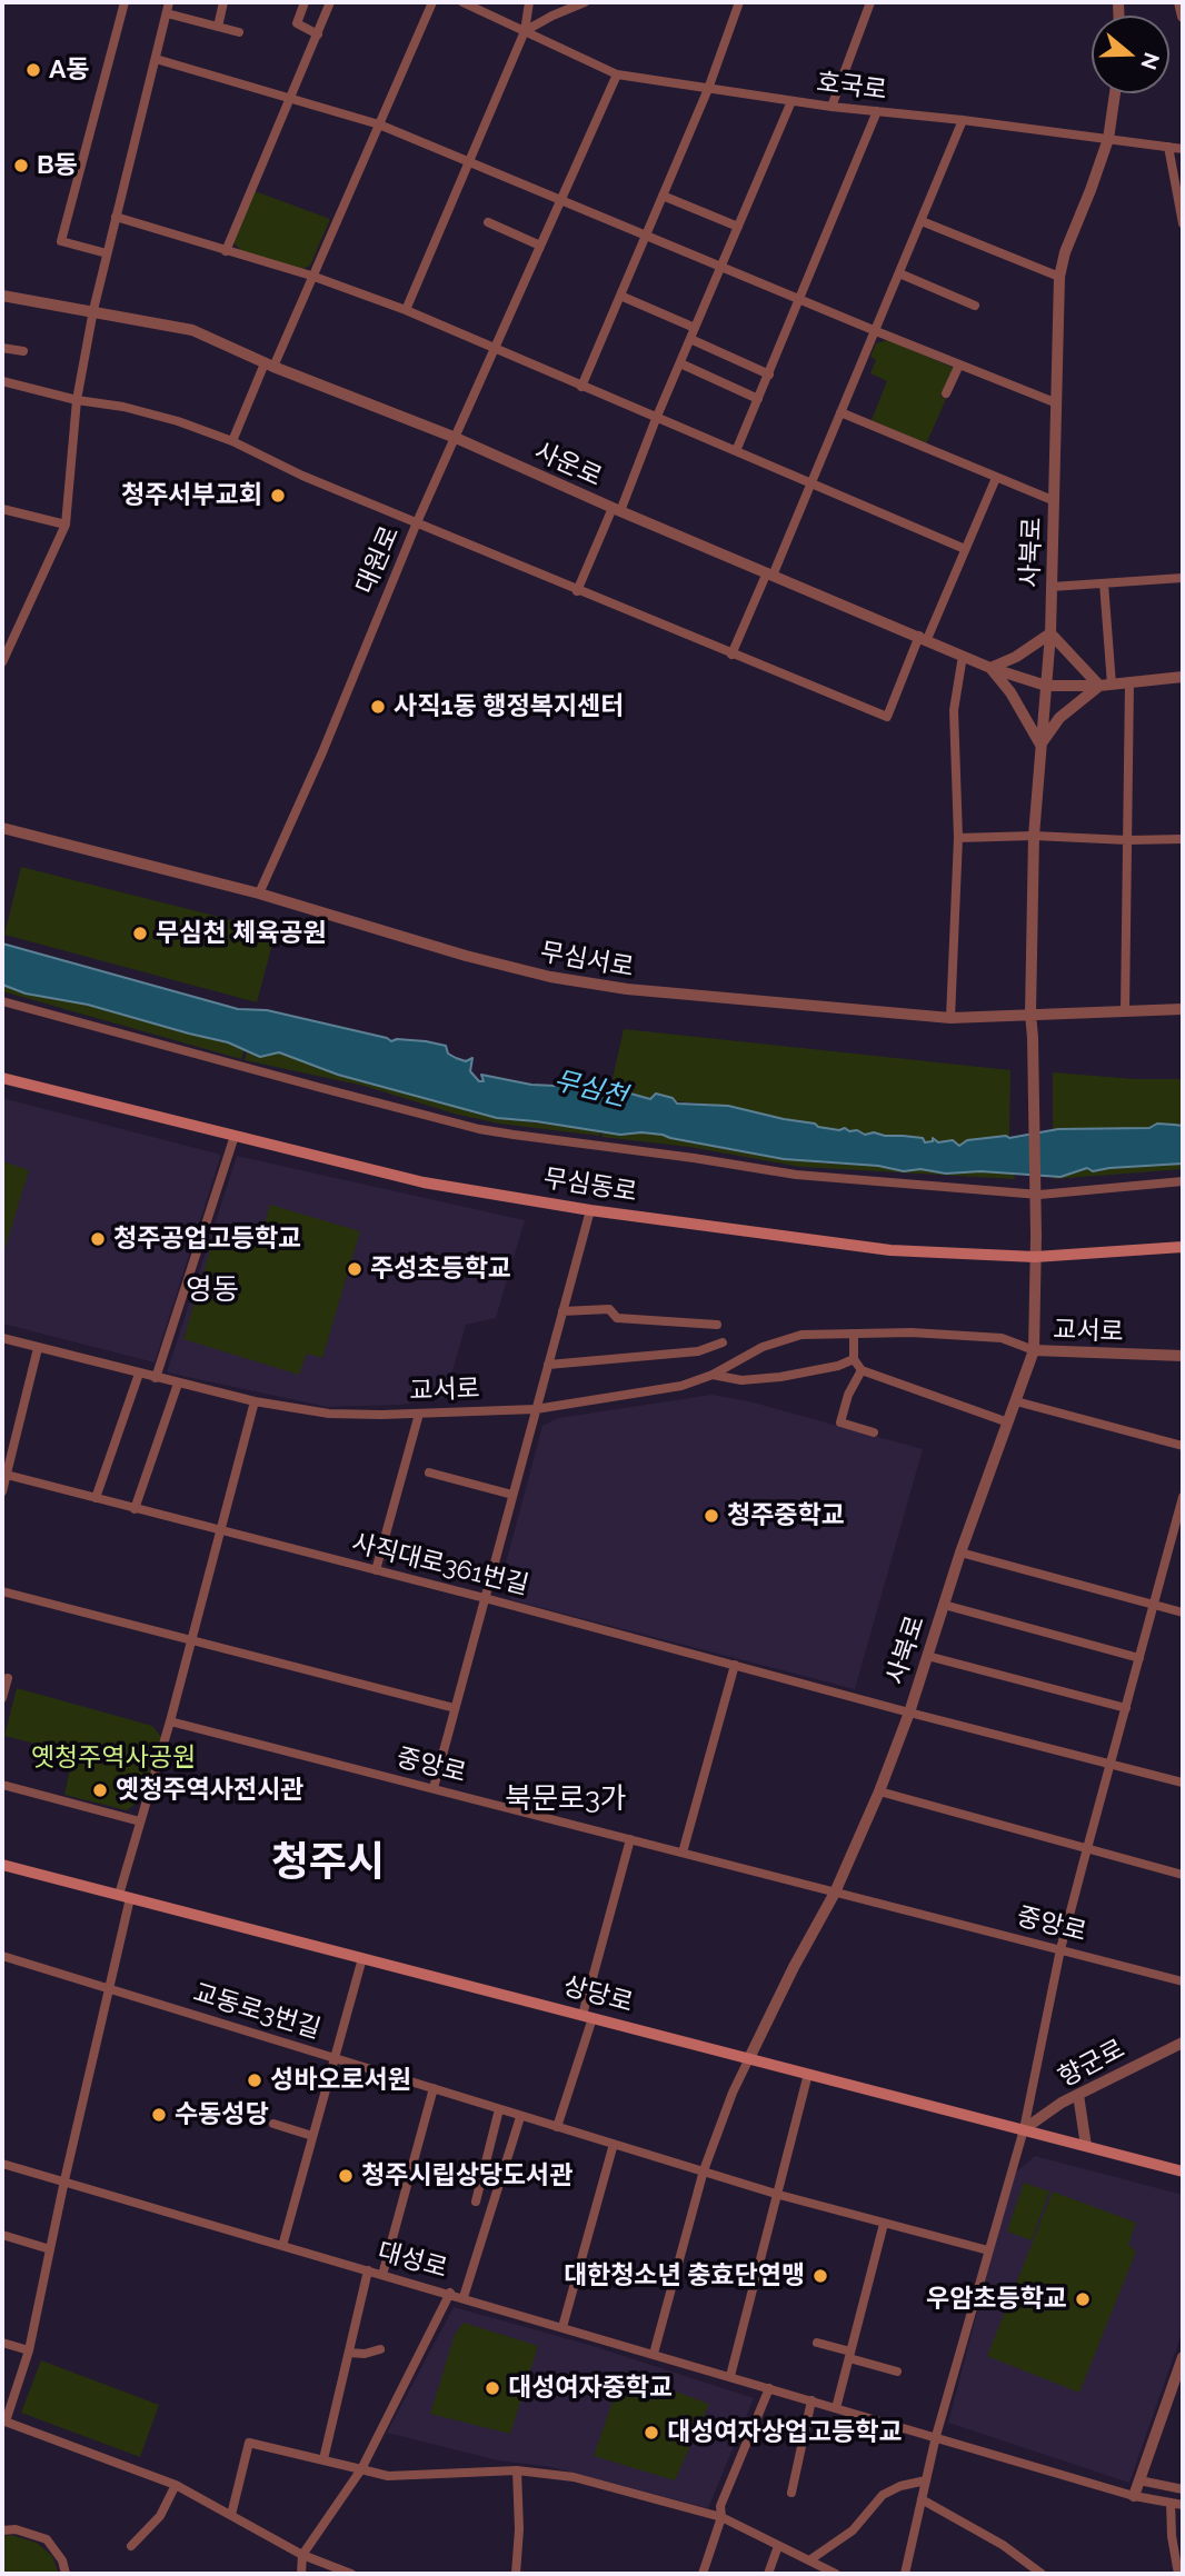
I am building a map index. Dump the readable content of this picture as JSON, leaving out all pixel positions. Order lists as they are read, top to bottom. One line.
{"streets":{"main road":["무심동로","상당로"],"street":["호국로","사운로","사북로","대원로","무심서로","교서로","사직대로361번길","중앙로","교동로3번길","향군로","대성로"]},"crossings":[["호국로","사북로"],["호국로","대원로"],["사운로","사북로"],["사운로","대원로"],["사북로","무심서로"],["사북로","무심동로"],["사북로","교서로"],["사북로","사직대로361번길"],["사북로","중앙로"],["사북로","상당로"],["대원로","무심서로"],["상당로","향군로"]],"districts":["영동","북문로3가","청주시"],"water":["무심천"],"parks":["옛청주역사공원"],"places":["A동","B동","청주서부교회","사직1동 행정복지센터","무심천 체육공원","청주공업고등학교","주성초등학교","청주중학교","옛청주역사전시관","성바오로서원","수동성당","청주시립상당도서관","대한청소년 충효단연맹","우암초등학교","대성여자중학교","대성여자상업고등학교"],"north":"right"}
